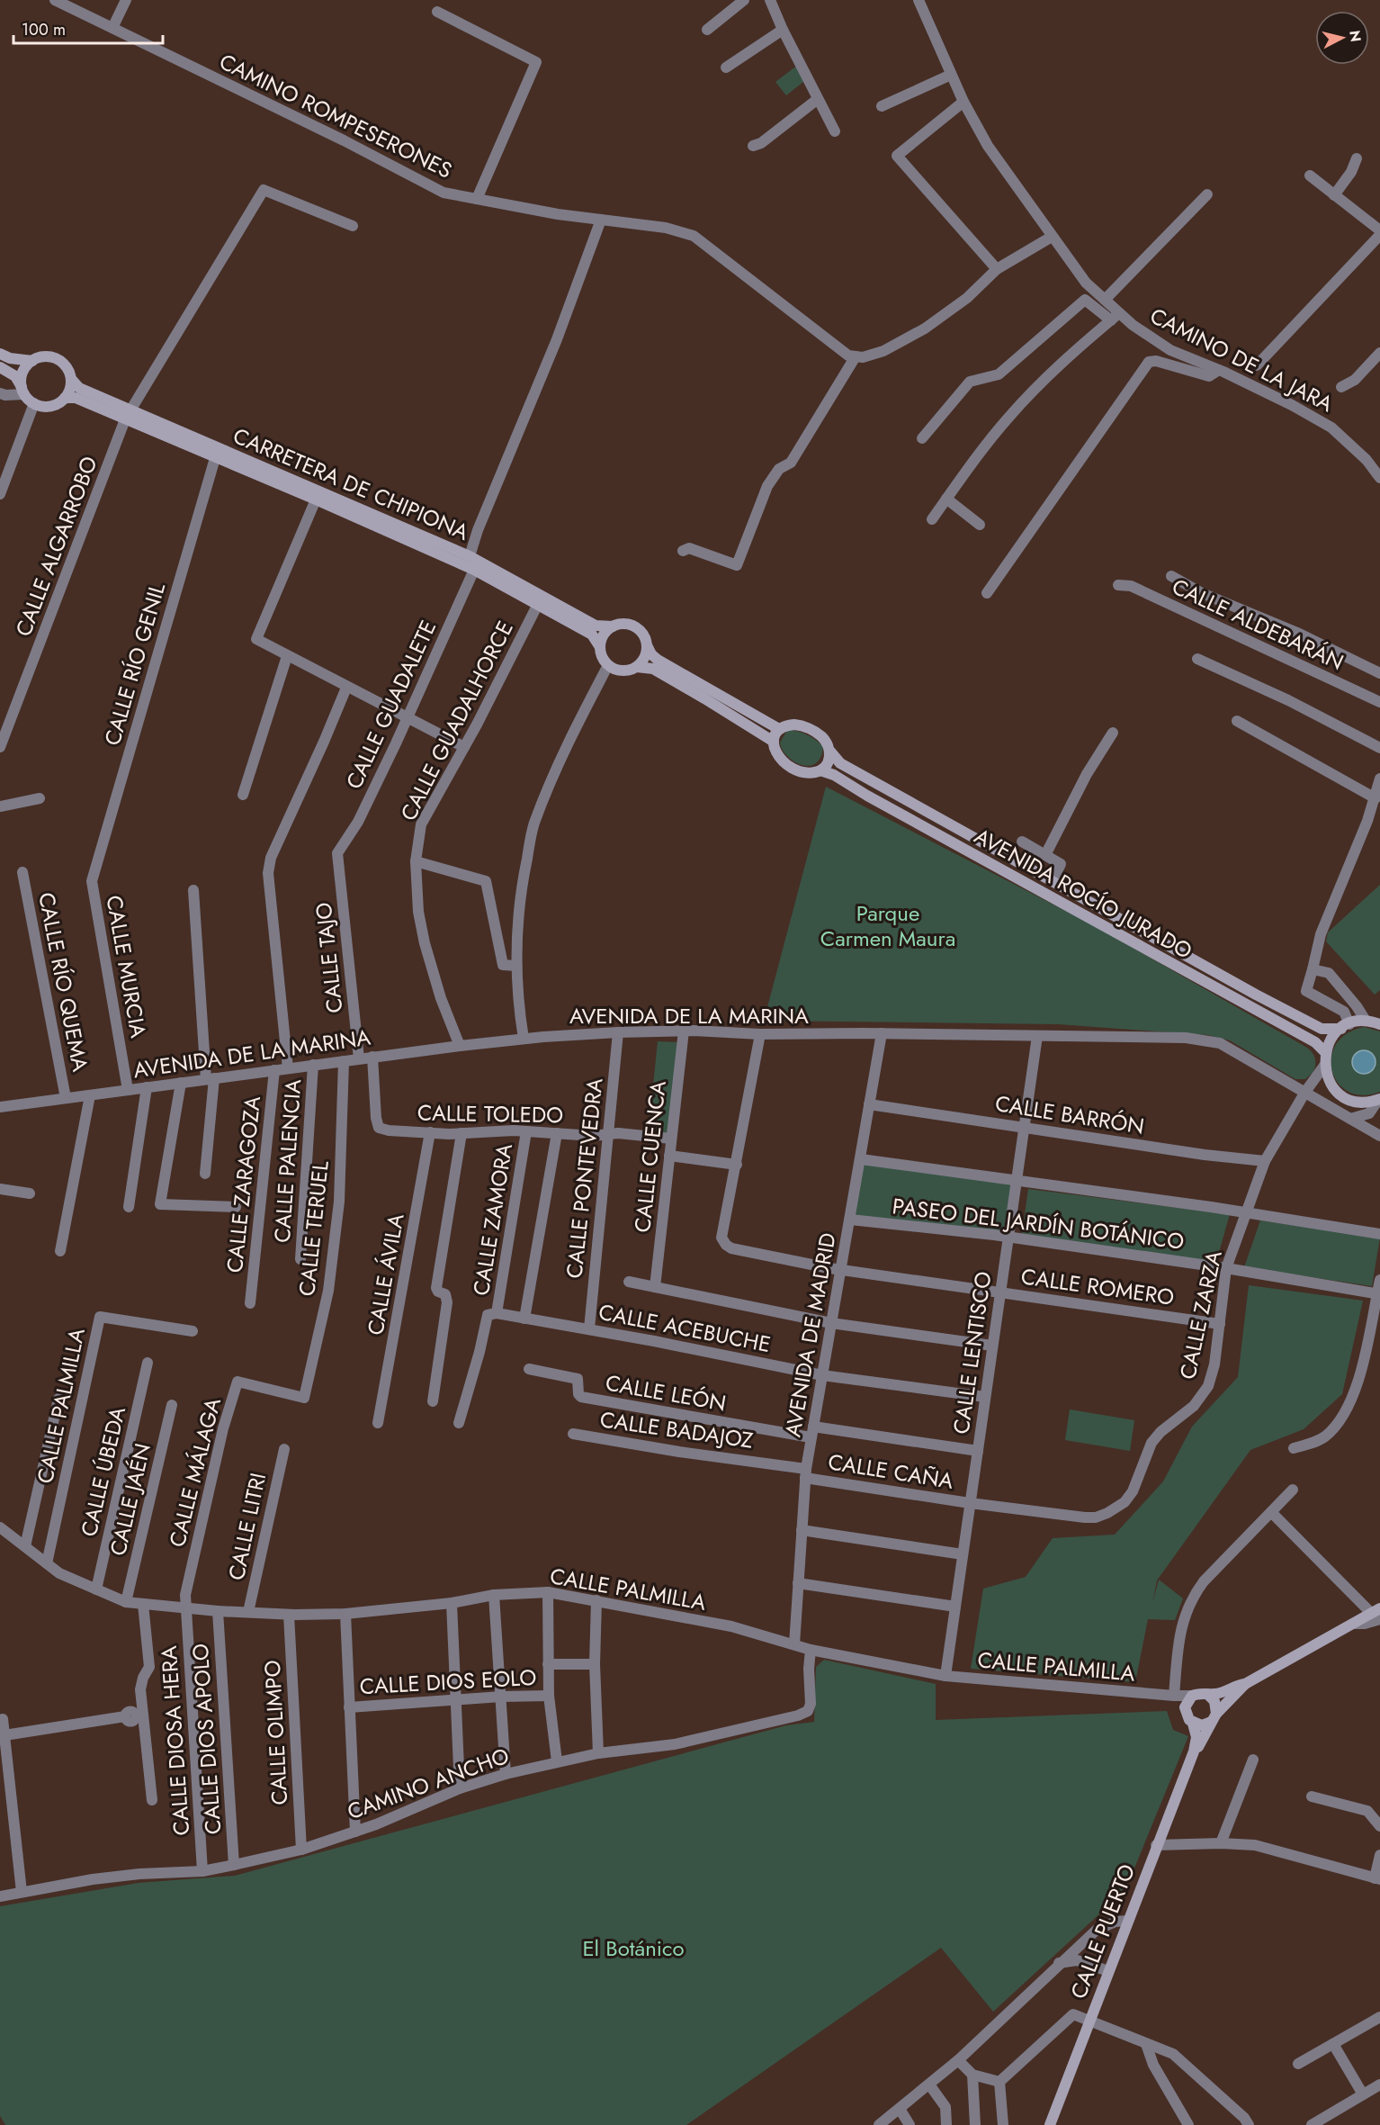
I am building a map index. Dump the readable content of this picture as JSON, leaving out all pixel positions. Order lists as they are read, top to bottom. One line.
{"streets":{"main road":["CARRETERA DE CHIPIONA","AVENIDA ROCÍO JURADO","CALLE PUERTO"],"street":["CAMINO ROMPESERONES","CAMINO DE LA JARA","CALLE ALGARROBO","CALLE ALDEBARÁN","CALLE RÍO GENIL","CALLE GUADALETE","CALLE GUADALHORCE","CALLE TAJO","CALLE MURCIA","CALLE RÍO QUEMA","AVENIDA DE LA MARINA","CALLE TOLEDO","CALLE BARRÓN","CALLE CUENCA","CALLE PALENCIA","CALLE PONTEVEDRA","CALLE ZARAGOZA","CALLE ZAMORA","PASEO DEL JARDÍN BOTÁNICO","CALLE TERUEL","CALLE ÁVILA","CALLE ROMERO","CALLE ZARZA","CALLE ACEBUCHE","AVENIDA DE MADRID","CALLE LENTISCO","CALLE LEÓN","CALLE PALMILLA","CALLE BADAJOZ","CALLE ÚBEDA","CALLE CAÑA","CALLE MÁLAGA","CALLE JAÉN","CALLE LITRI","CALLE DIOS EOLO","CALLE OLIMPO","CALLE DIOS APOLO","CALLE DIOSA HERA","CAMINO ANCHO"]},"crossings":[["CARRETERA DE CHIPIONA","CALLE ALGARROBO"],["CARRETERA DE CHIPIONA","CALLE RÍO GENIL"],["CARRETERA DE CHIPIONA","CALLE GUADALETE"],["CARRETERA DE CHIPIONA","CALLE GUADALHORCE"],["CALLE RÍO GENIL","CALLE MURCIA"],["CALLE GUADALETE","CALLE TAJO"],["CALLE GUADALHORCE","AVENIDA DE LA MARINA"],["CALLE TAJO","AVENIDA DE LA MARINA"],["CALLE MURCIA","AVENIDA DE LA MARINA"],["CALLE RÍO QUEMA","AVENIDA DE LA MARINA"],["AVENIDA DE LA MARINA","CALLE TOLEDO"],["AVENIDA DE LA MARINA","CALLE CUENCA"],["AVENIDA DE LA MARINA","CALLE PALENCIA"],["AVENIDA DE LA MARINA","CALLE PONTEVEDRA"],["AVENIDA DE LA MARINA","CALLE ZARAGOZA"],["AVENIDA DE LA MARINA","CALLE TERUEL"],["AVENIDA DE LA MARINA","CALLE ROMERO"],["AVENIDA DE LA MARINA","CALLE ZARZA"],["AVENIDA DE LA MARINA","AVENIDA DE MADRID"],["AVENIDA DE LA MARINA","CALLE LENTISCO"],["CALLE TOLEDO","CALLE CUENCA"],["CALLE TOLEDO","CALLE PONTEVEDRA"],["CALLE TOLEDO","CALLE ZAMORA"],["CALLE TOLEDO","CALLE ÁVILA"],["CALLE BARRÓN","CALLE ZARZA"],["CALLE BARRÓN","AVENIDA DE MADRID"],["CALLE BARRÓN","CALLE LENTISCO"],["CALLE PONTEVEDRA","CALLE ACEBUCHE"],["CALLE ZAMORA","CALLE ACEBUCHE"],["PASEO DEL JARDÍN BOTÁNICO","CALLE ZARZA"],["PASEO DEL JARDÍN BOTÁNICO","AVENIDA DE MADRID"],["PASEO DEL JARDÍN BOTÁNICO","CALLE LENTISCO"],["CALLE TERUEL","CALLE MÁLAGA"],["CALLE ROMERO","CALLE ZARZA"],["CALLE ROMERO","AVENIDA DE MADRID"],["CALLE ROMERO","CALLE LENTISCO"],["CALLE ZARZA","CALLE LENTISCO"],["CALLE ZARZA","CALLE CAÑA"],["CALLE ACEBUCHE","AVENIDA DE MADRID"],["CALLE ACEBUCHE","CALLE LENTISCO"],["AVENIDA DE MADRID","CALLE LEÓN"],["AVENIDA DE MADRID","CALLE PALMILLA"],["AVENIDA DE MADRID","CALLE BADAJOZ"],["AVENIDA DE MADRID","CALLE CAÑA"],["CALLE LENTISCO","CALLE PALMILLA"],["CALLE LENTISCO","CALLE CAÑA"],["CALLE PALMILLA","CALLE ÚBEDA"],["CALLE PALMILLA","CALLE MÁLAGA"],["CALLE PALMILLA","CALLE JAÉN"],["CALLE PALMILLA","CALLE LITRI"],["CALLE PALMILLA","CALLE OLIMPO"],["CALLE PALMILLA","CALLE DIOS APOLO"],["CALLE PALMILLA","CALLE DIOSA HERA"],["CALLE PALMILLA","CAMINO ANCHO"],["CALLE PALMILLA","CALLE PUERTO"],["CALLE BADAJOZ","CALLE CAÑA"],["CALLE MÁLAGA","CALLE DIOSA HERA"],["CALLE OLIMPO","CAMINO ANCHO"],["CALLE DIOS APOLO","CAMINO ANCHO"],["CALLE DIOSA HERA","CAMINO ANCHO"]],"parks":["Parque Carmen Maura","El Botánico"],"scale_bar":"100 m","north":"right"}
